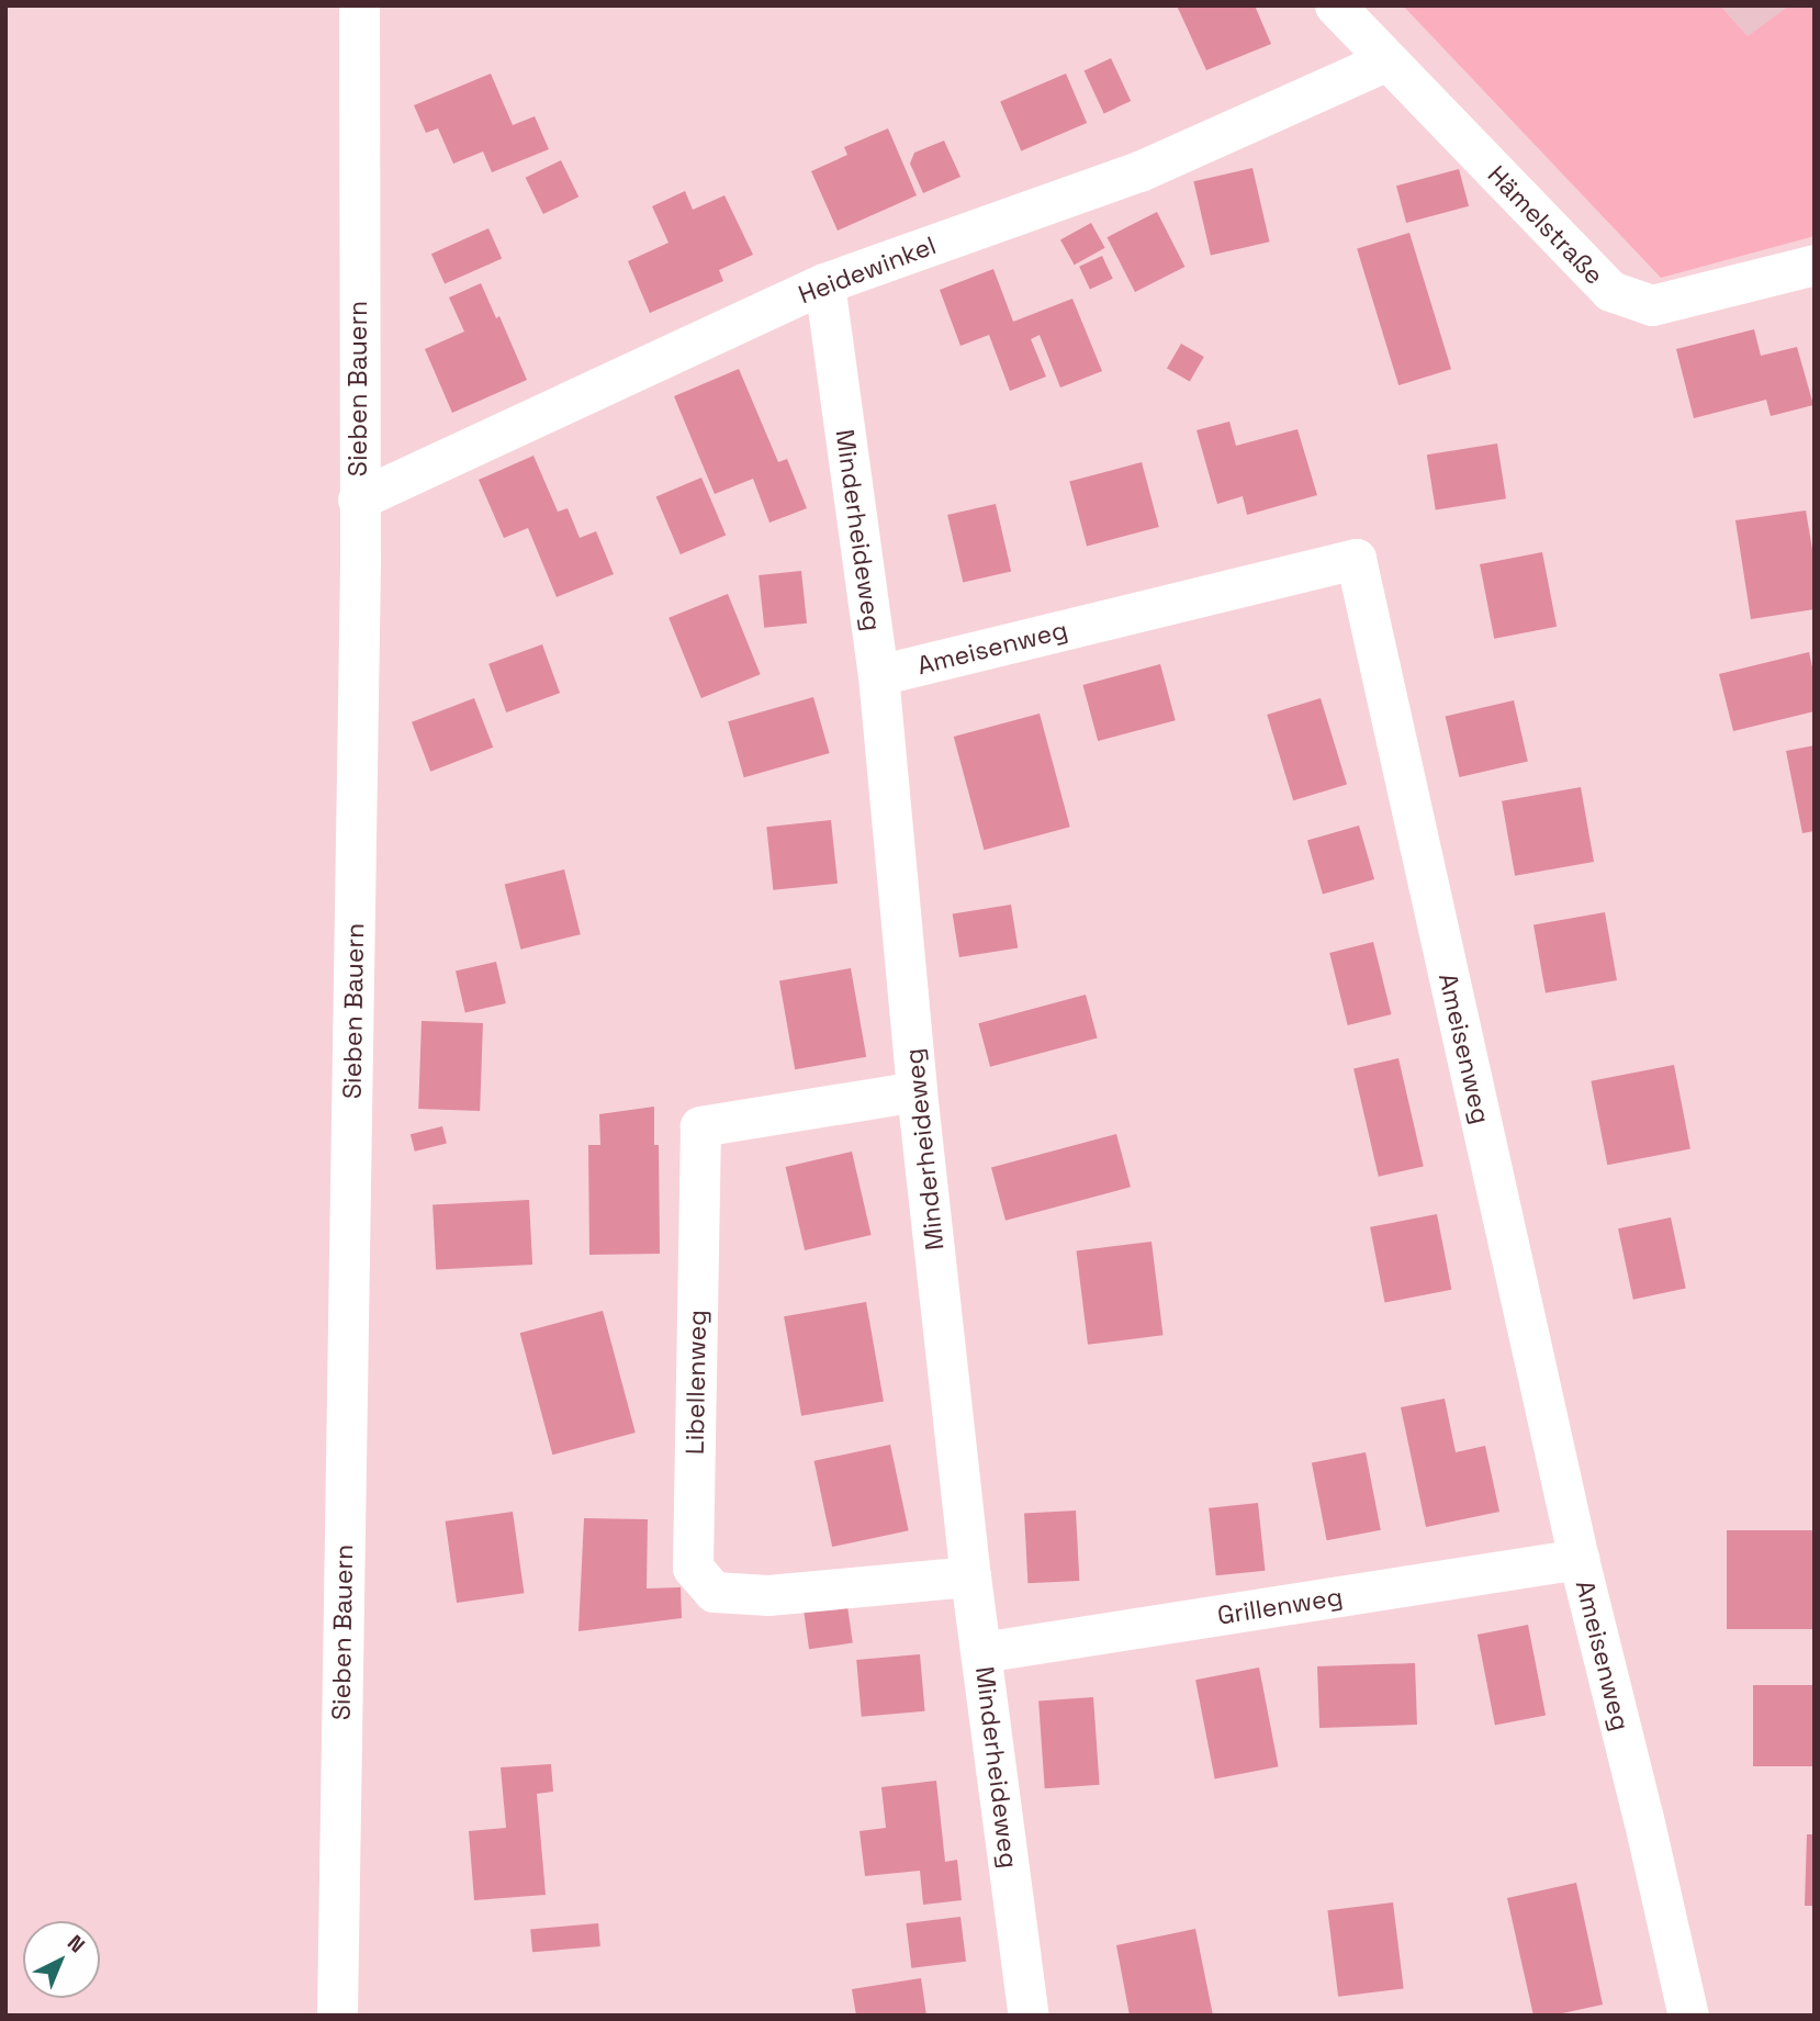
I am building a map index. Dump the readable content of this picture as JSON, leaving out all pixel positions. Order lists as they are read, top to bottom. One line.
{"streets":{"street":["Hämelstraße","Heidewinkel","Sieben Bauern","Minderheideweg","Ameisenweg","Libellenweg","Grillenweg"]},"crossings":[["Hämelstraße","Heidewinkel"],["Heidewinkel","Sieben Bauern"],["Heidewinkel","Minderheideweg"],["Minderheideweg","Ameisenweg"],["Minderheideweg","Libellenweg"],["Minderheideweg","Grillenweg"],["Ameisenweg","Grillenweg"]],"north":"top right"}
